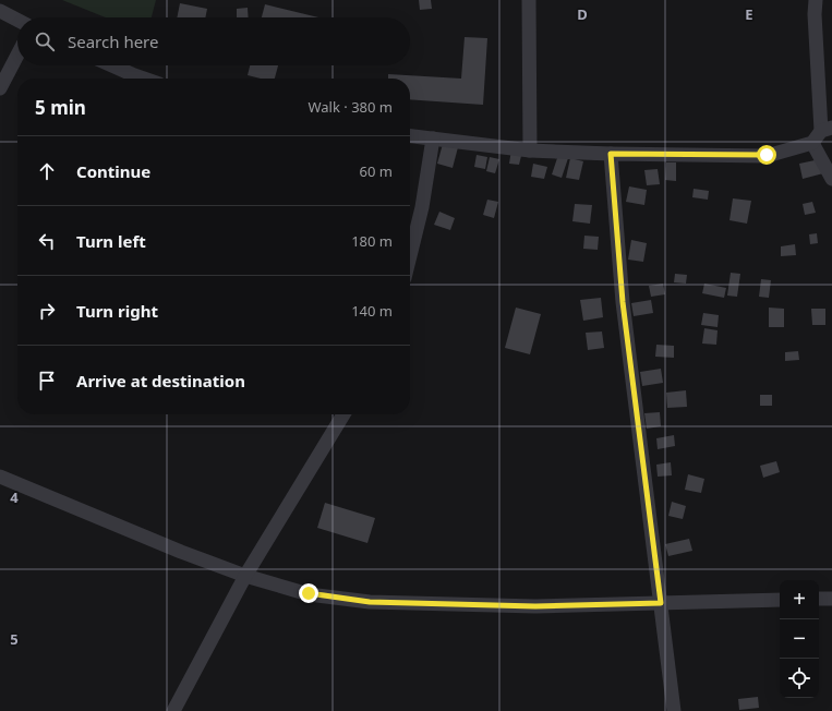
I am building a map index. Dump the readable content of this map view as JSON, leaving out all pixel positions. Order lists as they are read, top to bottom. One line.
{"page":{"search":"Search here","heading":["5 min","Walk · 380 m"],"list":[["Continue","60 m"],["Turn left","180 m"],["Turn right","140 m"],"Arrive at destination"],"map_buttons":["+","−"]},"grid":{"columns":["D","E"],"rows":["4","5"]}}
